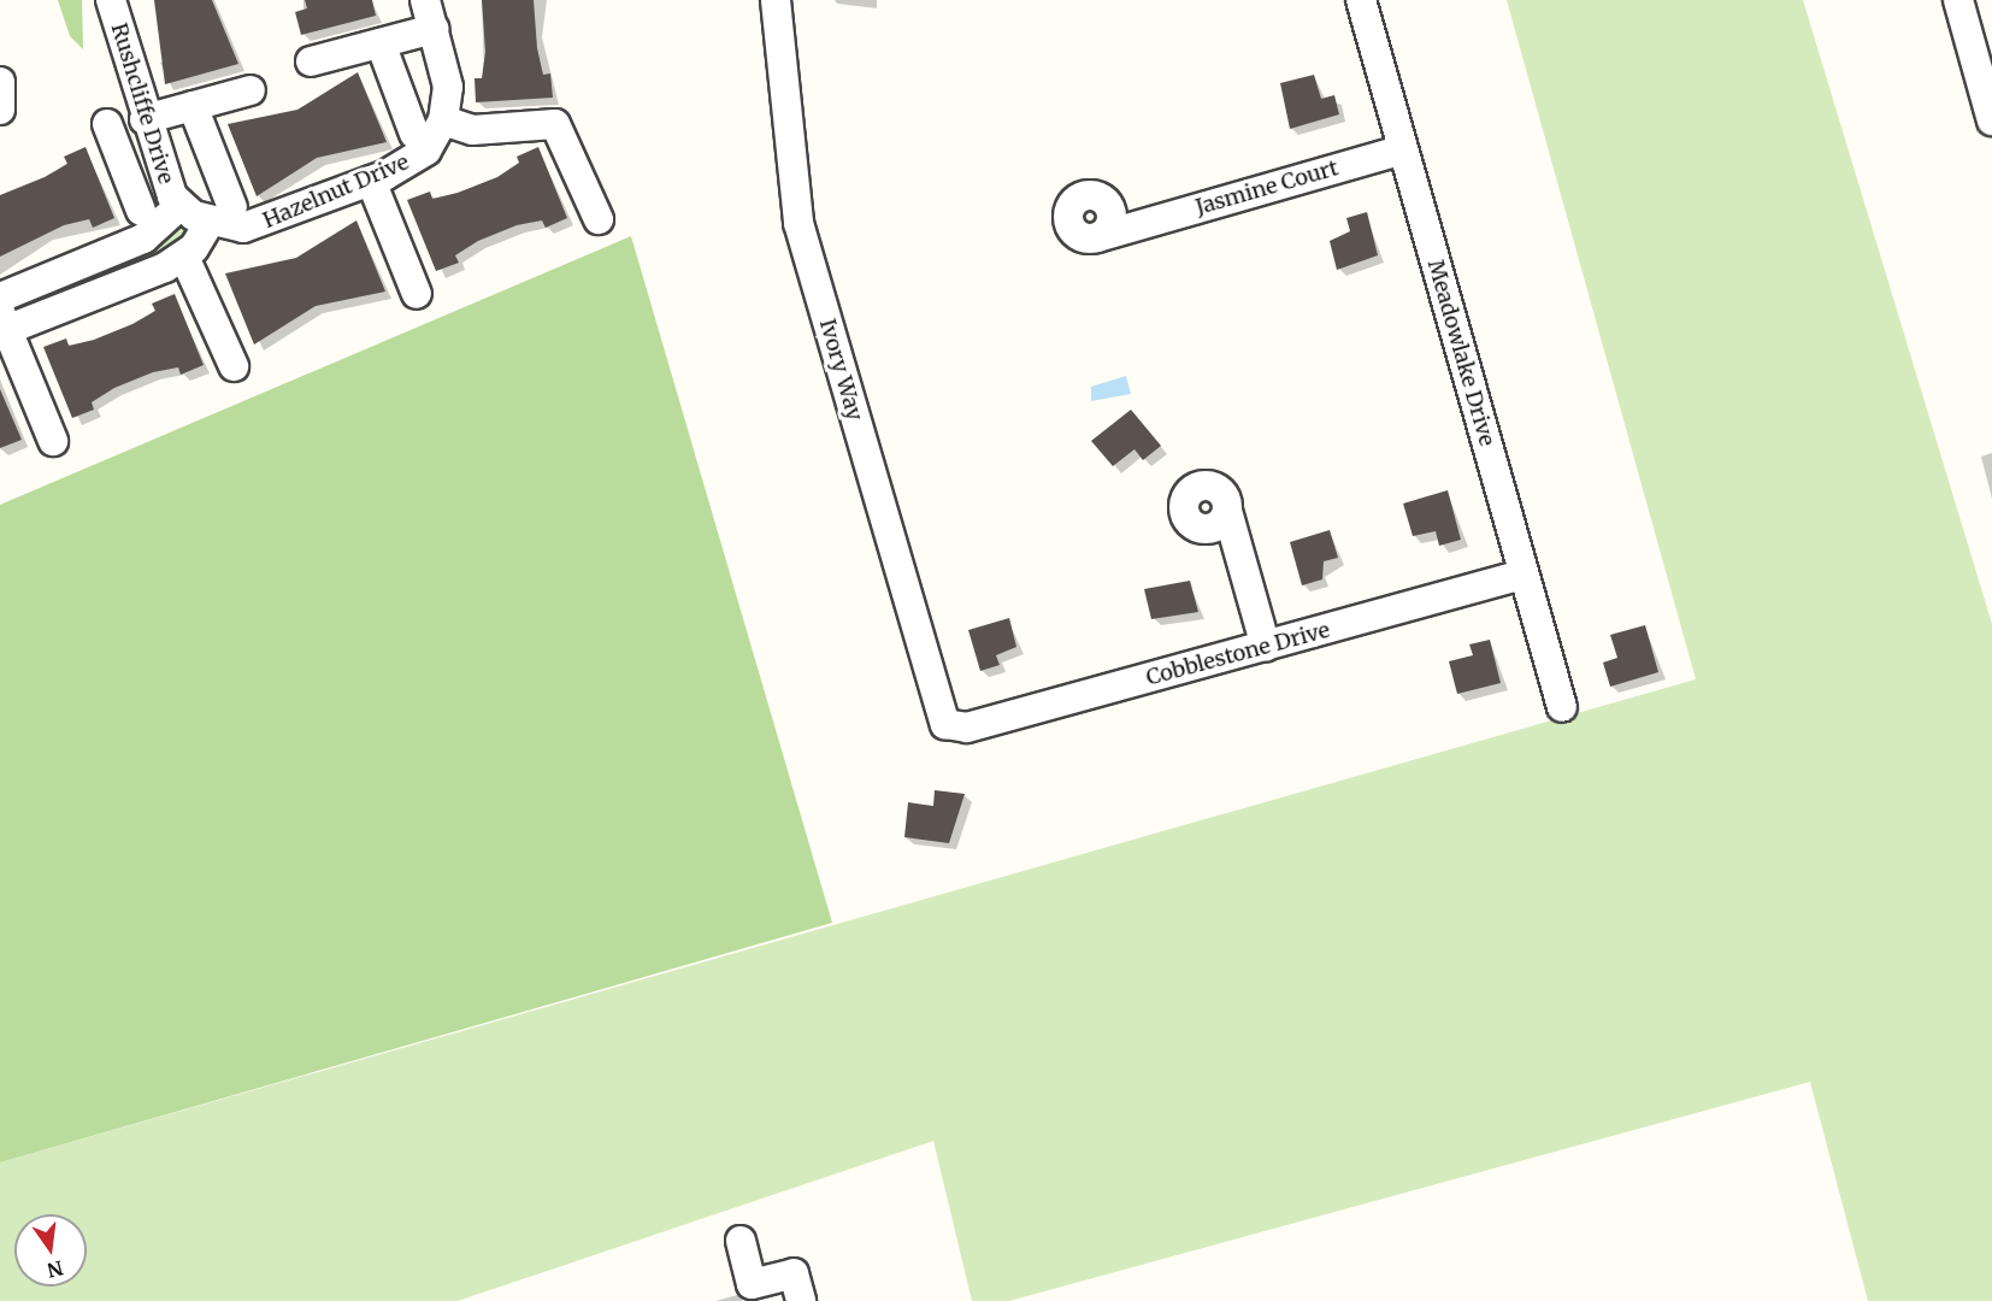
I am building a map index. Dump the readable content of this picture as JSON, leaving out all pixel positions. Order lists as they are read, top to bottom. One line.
{"streets":{"street":["Rushcliffe Drive","Jasmine Court","Hazelnut Drive","Meadowlake Drive","Ivory Way","Cobblestone Drive"]},"crossings":[["Jasmine Court","Meadowlake Drive"],["Meadowlake Drive","Cobblestone Drive"],["Ivory Way","Cobblestone Drive"]],"north":"bottom"}
